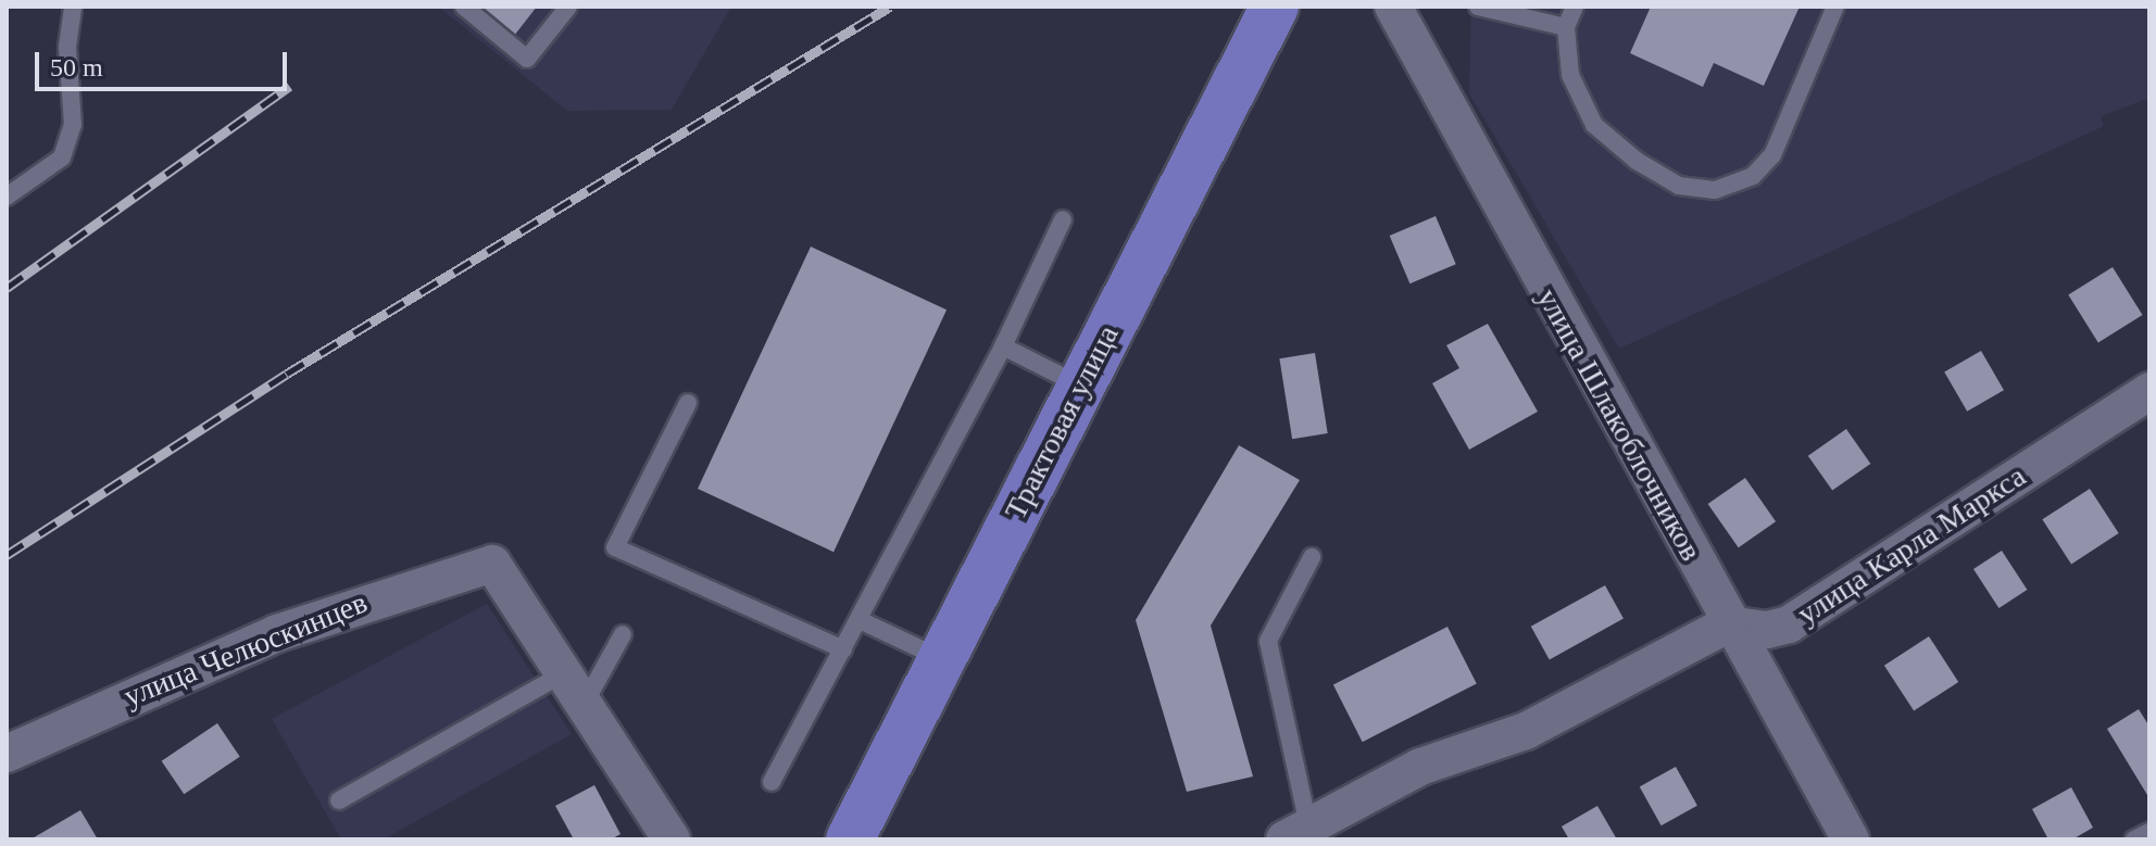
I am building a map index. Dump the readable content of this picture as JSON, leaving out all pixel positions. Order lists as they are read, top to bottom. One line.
{"streets":{"main road":["Трактовая улица"],"street":["улица Шлакоблочников","улица Карла Маркса","улица Челюскинцев"]},"crossings":[["улица Шлакоблочников","улица Карла Маркса"]],"scale_bar":"50 m"}
